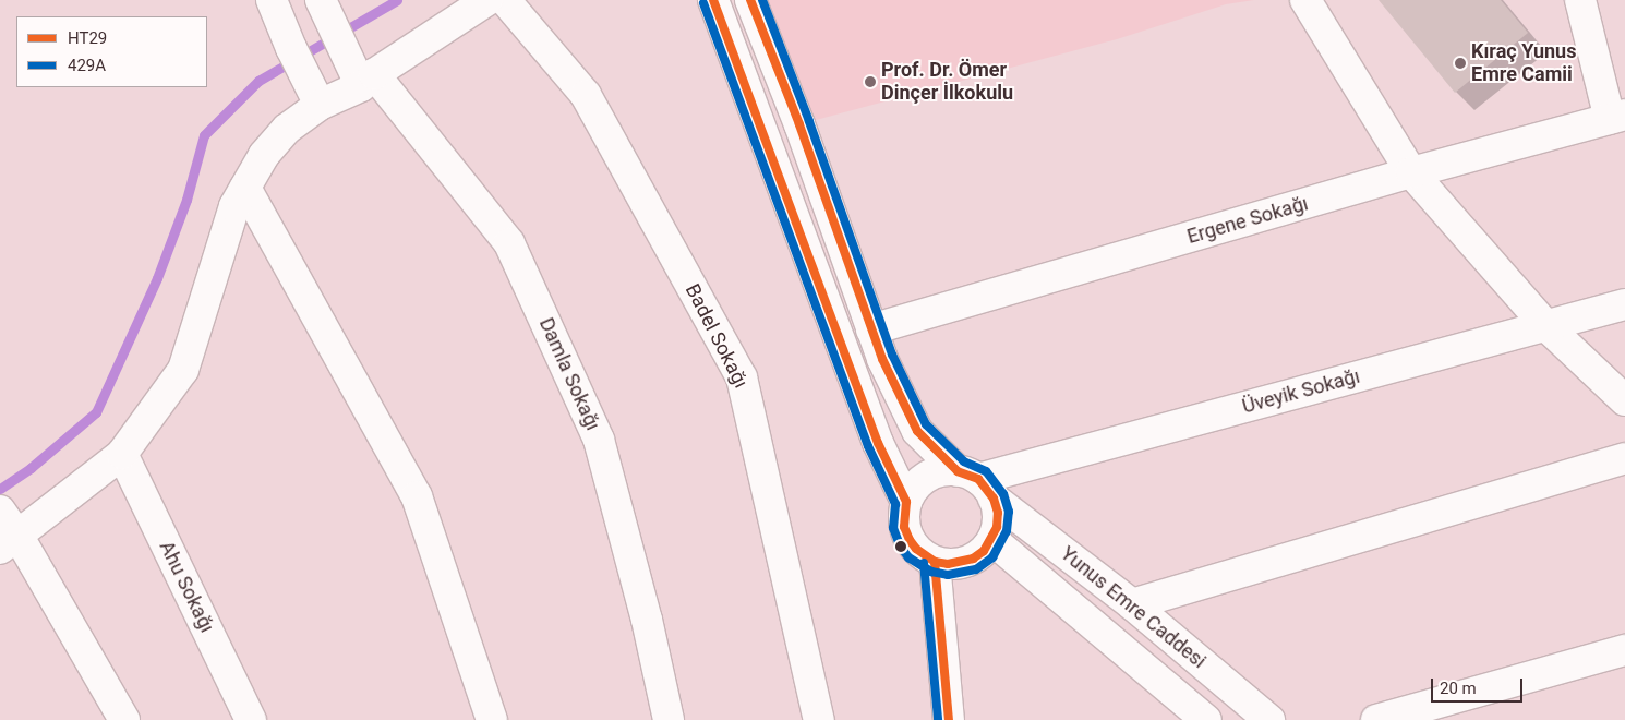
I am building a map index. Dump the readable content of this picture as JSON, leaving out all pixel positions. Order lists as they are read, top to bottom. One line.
{"streets":{"street":["Ergene Sokağı","Badel Sokağı","Damla Sokağı","Üveyik Sokağı","Ahu Sokağı","Yunus Emre Caddesi"]},"crossings":[["Ergene Sokağı","Yunus Emre Caddesi"],["Üveyik Sokağı","Yunus Emre Caddesi"]],"places":["Kıraç Yunus Emre Camii","Prof. Dr. Ömer Dinçer İlkokulu"],"lines":["transit line HT29","transit line 429A"],"legend":["HT29","429A"],"scale_bar":"20 m"}
